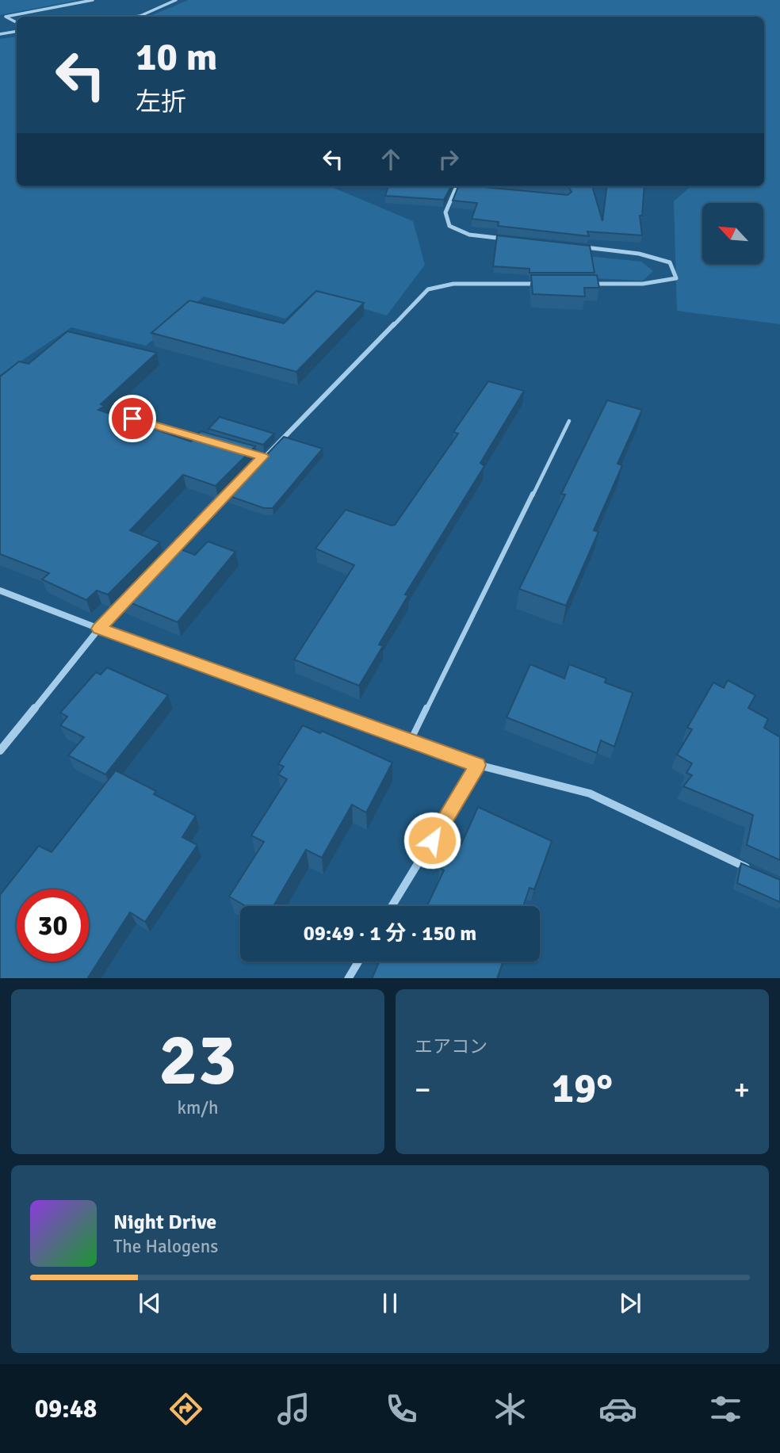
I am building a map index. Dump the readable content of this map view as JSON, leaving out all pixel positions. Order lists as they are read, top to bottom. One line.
{"north":"top left","page":{"turn":["10 m","左折"],"limit":"30","trip":"09:49 · 1 分 · 150 m","tile":[["23","km/h"],"エアコン"],"heat":["−","19°","+"],"song":["Night Drive","The Halogens"],"tabs":"09:48"}}
